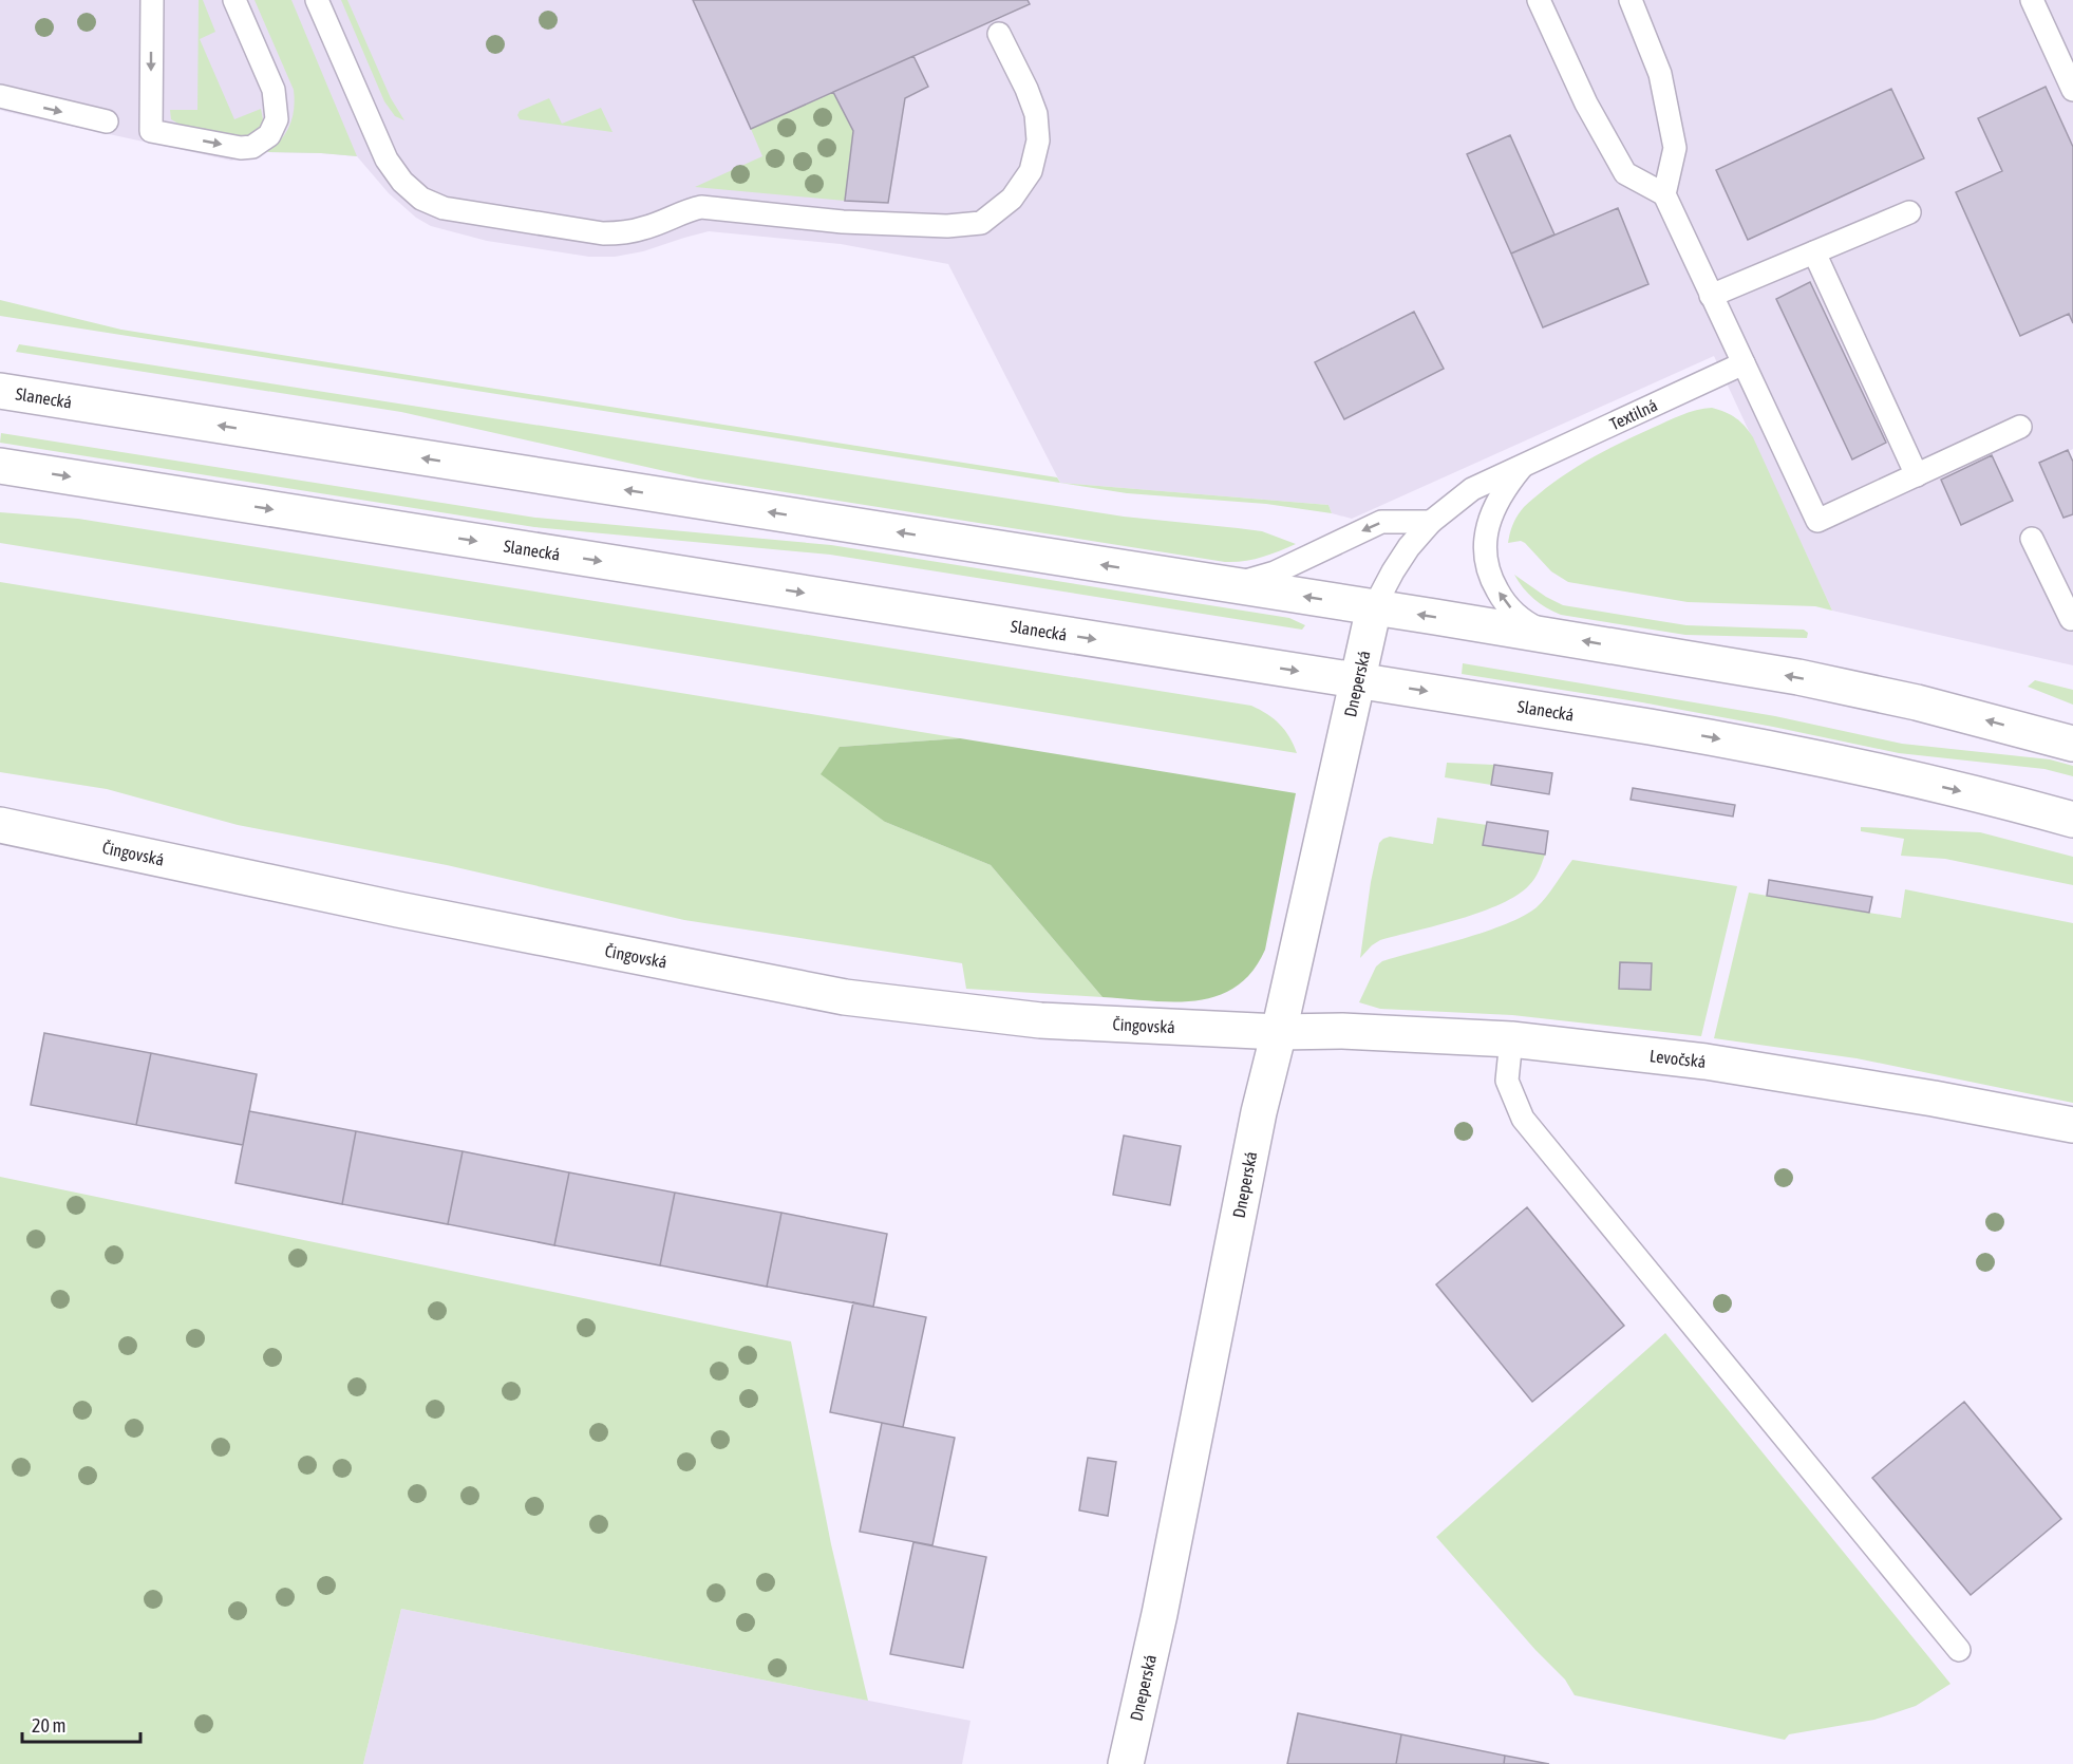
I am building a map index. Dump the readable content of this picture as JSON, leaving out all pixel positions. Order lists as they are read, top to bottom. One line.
{"streets":{"main road":["Slanecká","Dneperská","Čingovská","Levočská"],"lane":["Textilná"]},"crossings":[["Slanecká","Textilná"],["Slanecká","Dneperská"],["Textilná","Dneperská"],["Dneperská","Čingovská"],["Dneperská","Levočská"],["Čingovská","Levočská"]],"scale_bar":"20 m"}
